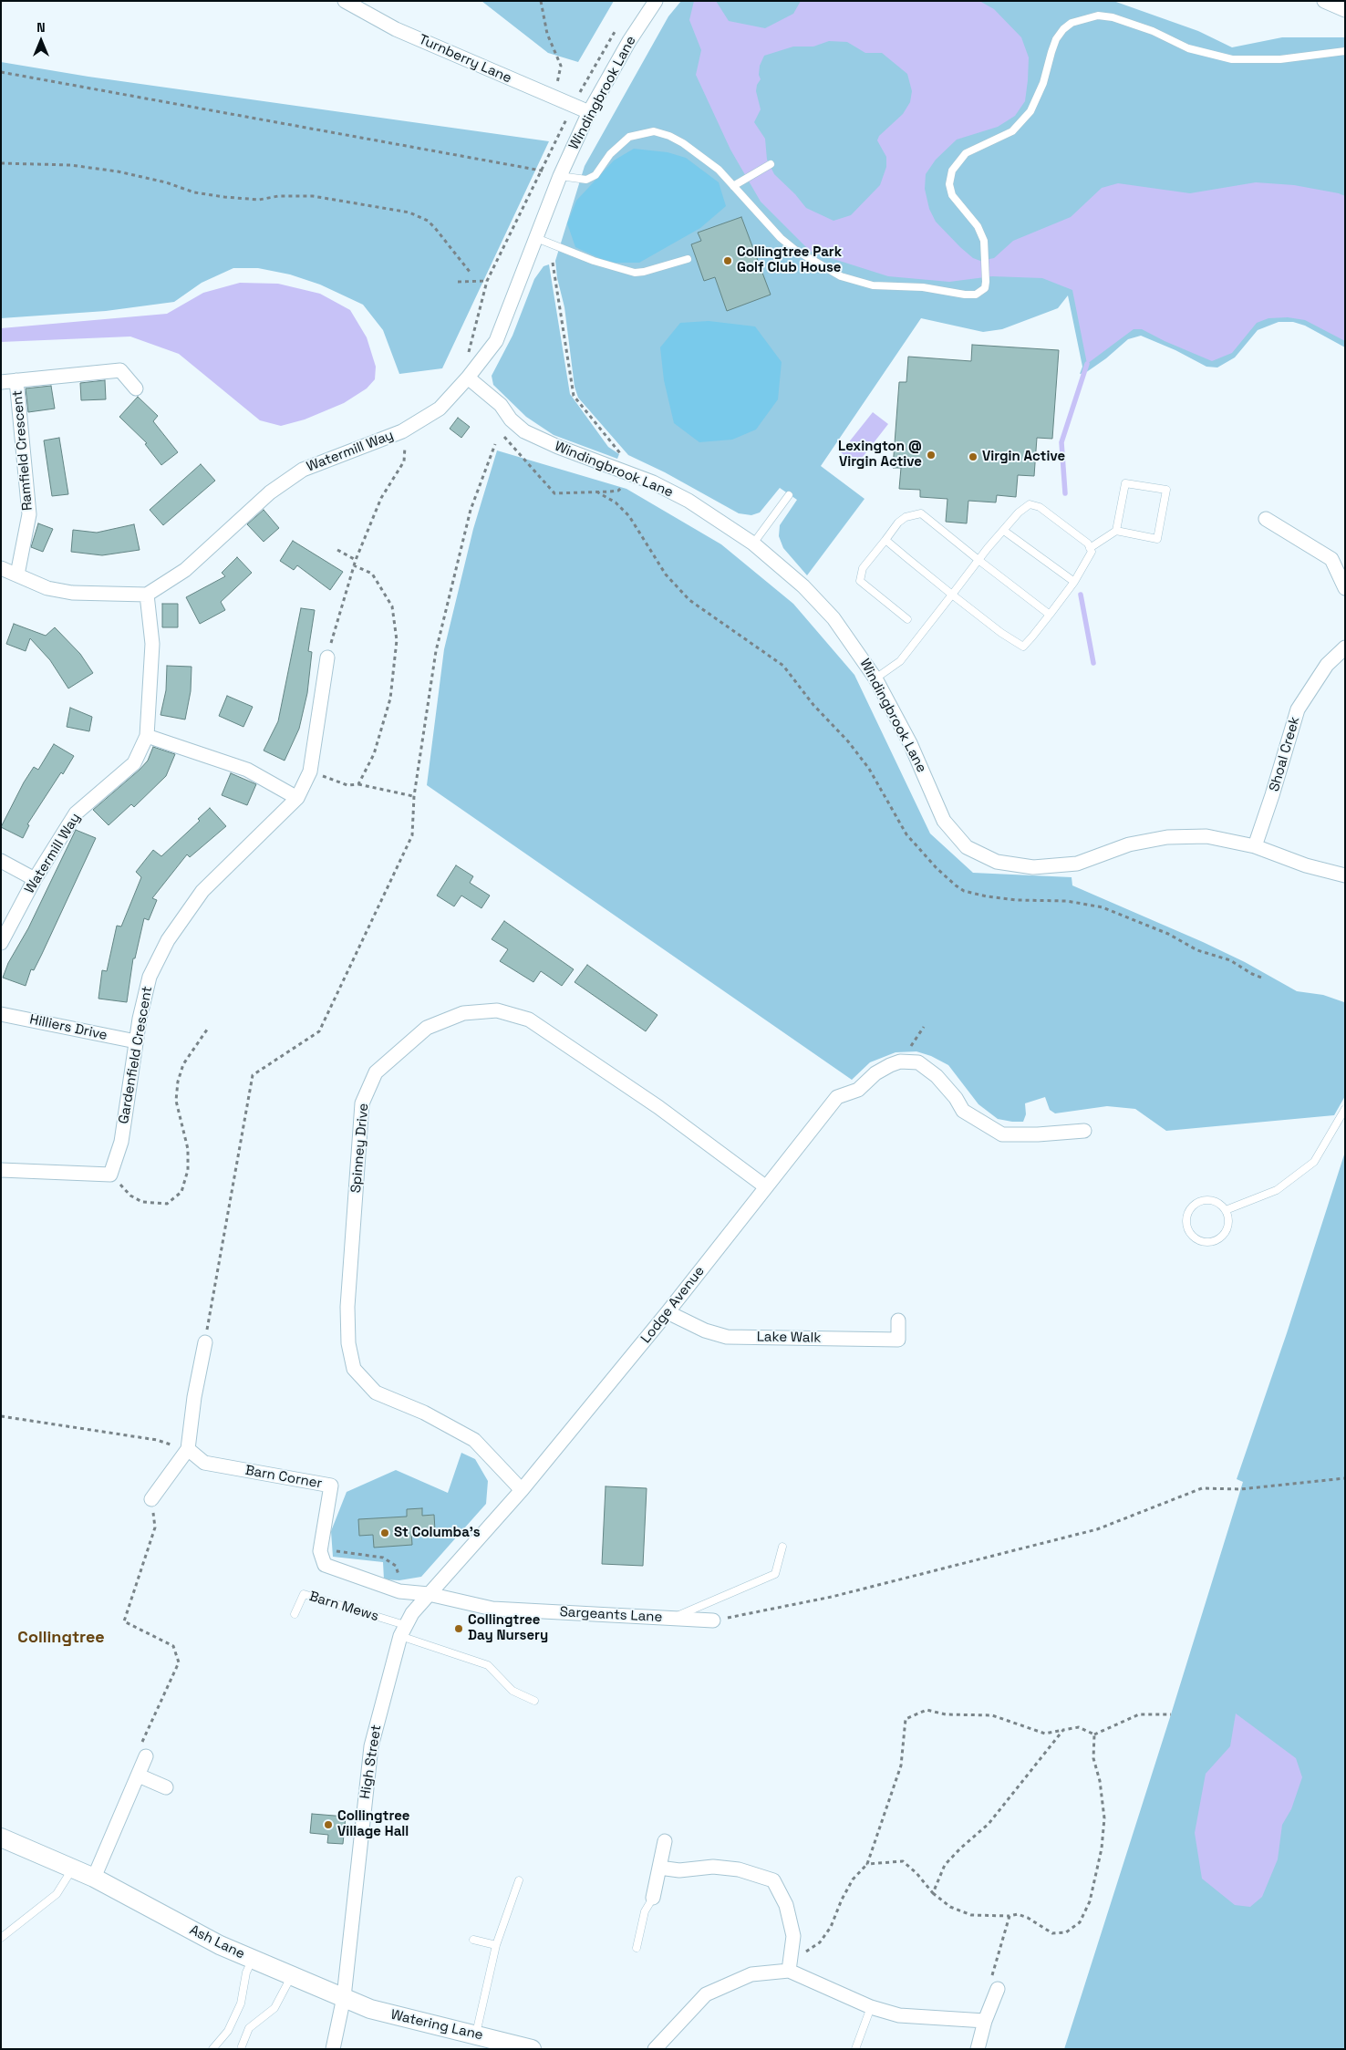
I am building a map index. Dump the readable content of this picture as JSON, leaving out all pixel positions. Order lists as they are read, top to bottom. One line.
{"streets":{"street":["Turnberry Lane","Windingbrook Lane","Ramfield Crescent","Watermill Way","Shoal Creek","Hilliers Drive","Gardenfield Crescent","Spinney Drive","Lodge Avenue","Lake Walk","Barn Corner","Sargeants Lane","High Street","Ash Lane","Watering Lane"],"lane":["Barn Mews"]},"crossings":[["Turnberry Lane","Windingbrook Lane"],["Windingbrook Lane","Watermill Way"],["Windingbrook Lane","Shoal Creek"],["Hilliers Drive","Gardenfield Crescent"],["Spinney Drive","Lodge Avenue"],["Lodge Avenue","Lake Walk"],["Lodge Avenue","Sargeants Lane"],["Lodge Avenue","High Street"],["Barn Mews","High Street"],["Sargeants Lane","High Street"],["High Street","Ash Lane"],["High Street","Watering Lane"],["Ash Lane","Watering Lane"]],"districts":["Collingtree"],"places":["Collingtree Park Golf Club House","Lexington @ Virgin Active","Virgin Active","St Columba's","Collingtree Day Nursery","Collingtree Village Hall"],"north":"top"}
